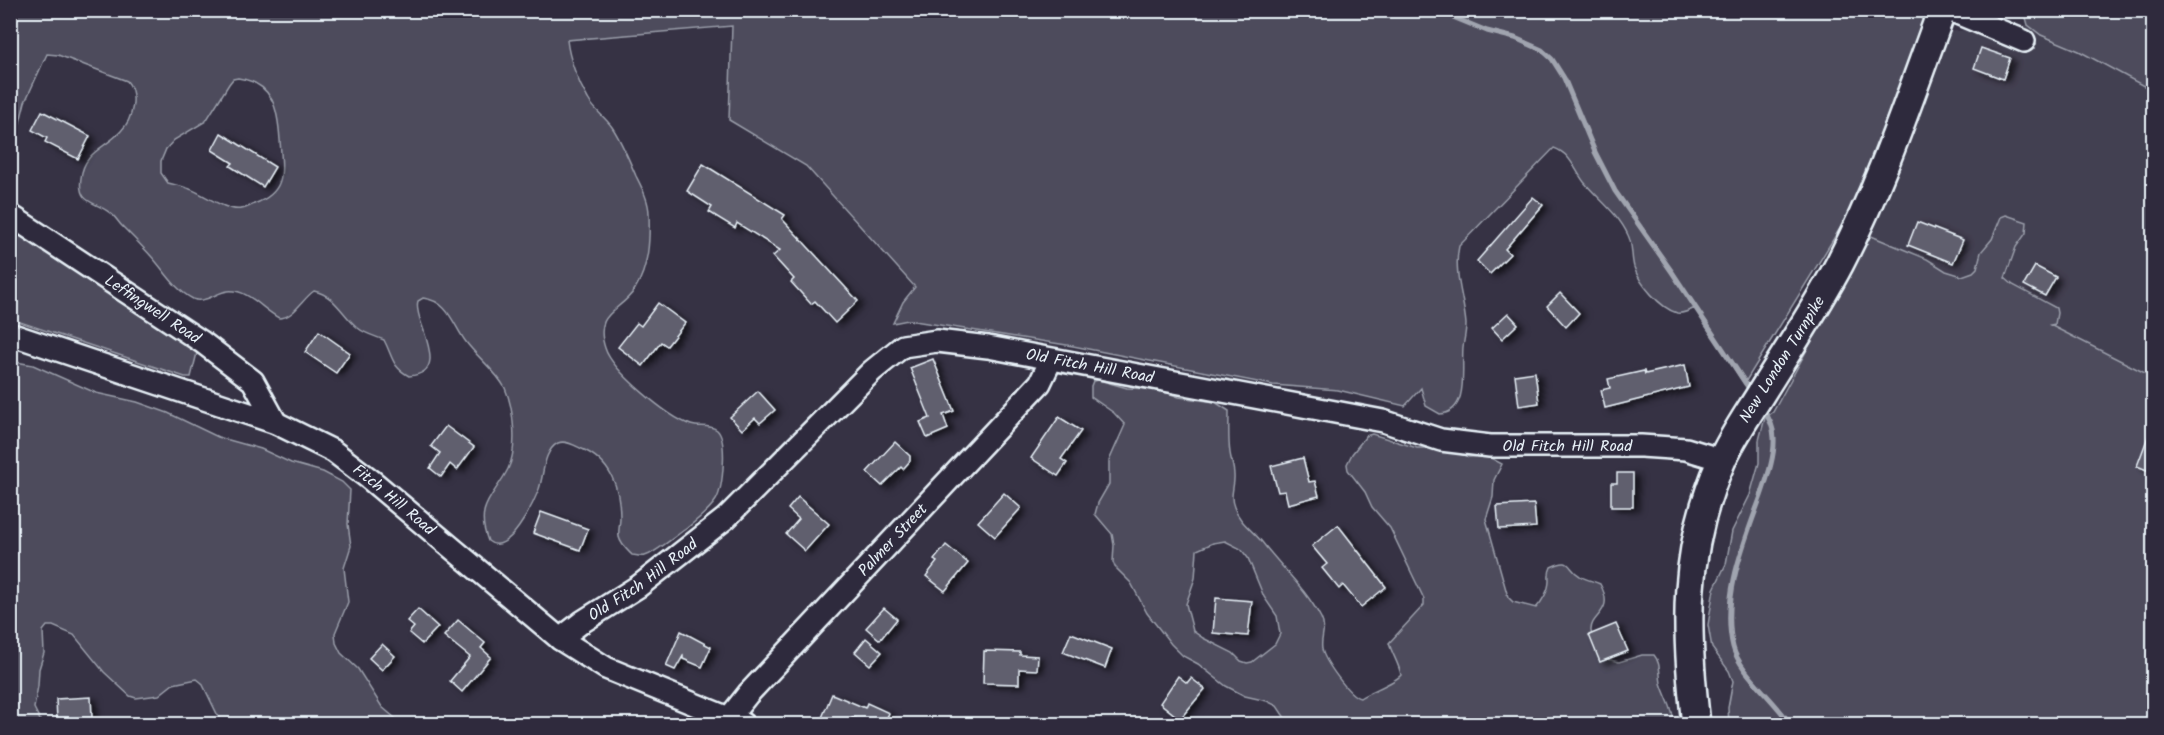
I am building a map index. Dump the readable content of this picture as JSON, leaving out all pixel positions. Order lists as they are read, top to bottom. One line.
{"streets":{"main road":["New London Turnpike"],"street":["Leffingwell Road","Old Fitch Hill Road","Fitch Hill Road","Palmer Street"]},"crossings":[["Leffingwell Road","Fitch Hill Road"],["New London Turnpike","Old Fitch Hill Road"],["Old Fitch Hill Road","Fitch Hill Road"],["Old Fitch Hill Road","Palmer Street"],["Fitch Hill Road","Palmer Street"]]}
